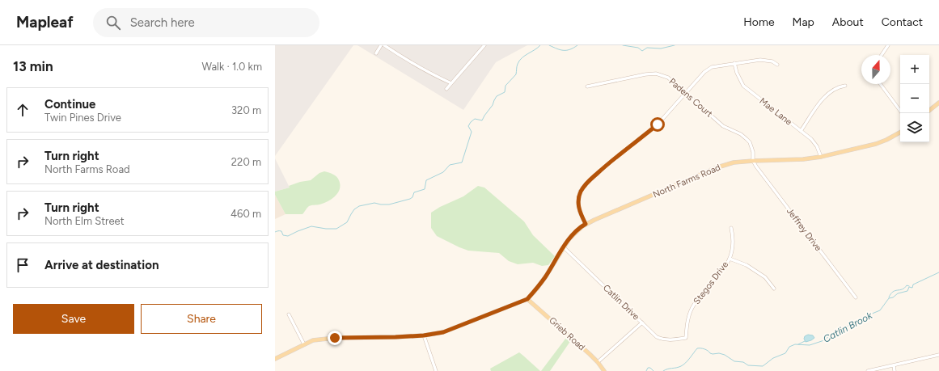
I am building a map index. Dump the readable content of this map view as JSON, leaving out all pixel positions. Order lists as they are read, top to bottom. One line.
{"streets":{"main road":["North Farms Road","Grieb Road"],"street":["Padens Court","Mae Lane","Jeffrey Drive","Stegos Drive","Catlin Drive"]},"crossings":[["Padens Court","North Farms Road"],["Padens Court","Jeffrey Drive"],["Mae Lane","North Farms Road"],["North Farms Road","Jeffrey Drive"],["North Farms Road","Catlin Drive"],["North Farms Road","Grieb Road"],["Stegos Drive","Catlin Drive"]],"water":["Catlin Brook"],"north":"top","page":{"header":"Mapleaf","search":"Search here","nav":["Home","Map","About","Contact"],"heading":["13 min","Walk · 1.0 km"],"map_buttons":["+","−"],"list":[["Continue","Twin Pines Drive","320 m"],["Turn right","North Farms Road","220 m"],["Turn right","North Elm Street","460 m"],"Arrive at destination"],"buttons":["Save","Share"]}}
